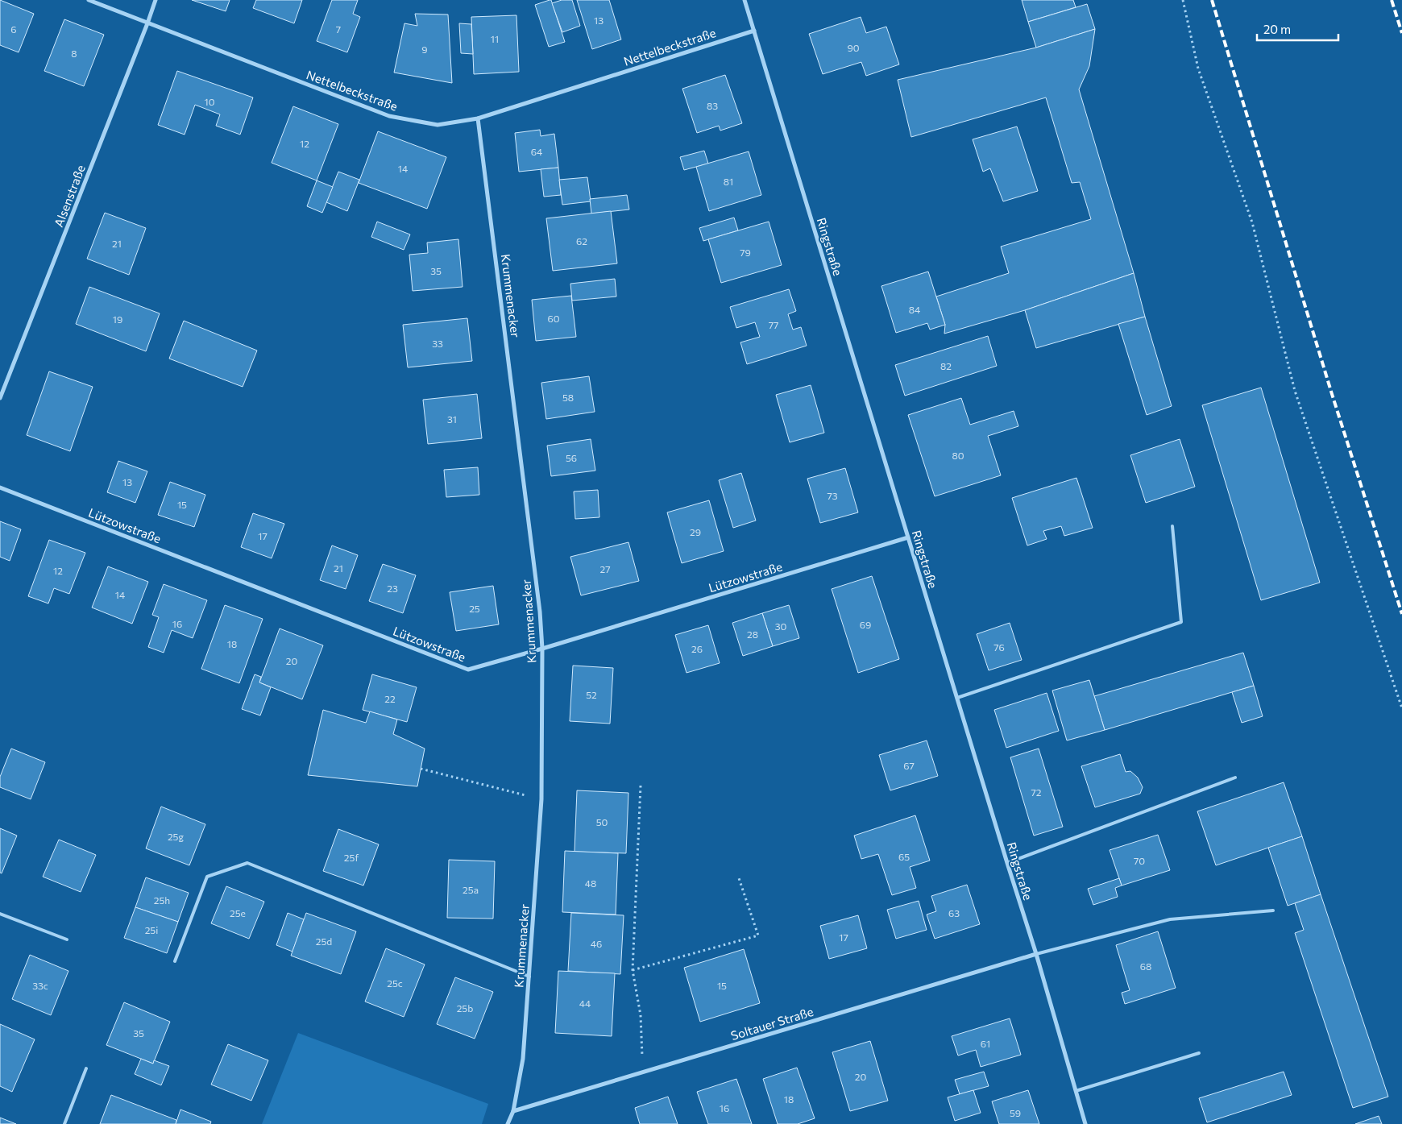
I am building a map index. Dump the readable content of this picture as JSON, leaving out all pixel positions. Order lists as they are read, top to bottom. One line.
{"streets":{"street":["Nettelbeckstraße","Alsenstraße","Ringstraße","Krummenacker","Lützowstraße","Soltauer Straße"]},"crossings":[["Nettelbeckstraße","Alsenstraße"],["Nettelbeckstraße","Ringstraße"],["Nettelbeckstraße","Krummenacker"],["Ringstraße","Lützowstraße"],["Ringstraße","Soltauer Straße"],["Krummenacker","Lützowstraße"],["Krummenacker","Soltauer Straße"]],"house_numbers":["13","6","7","11","90","9","8","10","83","12","64","14","81","62","21","79","35","84","60","19","77","33","82","58","31","80","56","13","73","15","29","17","21","27","12","23","14","25","16","69","30","28","18","76","26","20","52","22","67","72","50","25g","65","25f","70","48","25a","25h","25e","63","25i","17","25d","46","68","25c","33c","15","44","25b","35","61","20","18","16","59"],"scale_bar":"20 m"}
